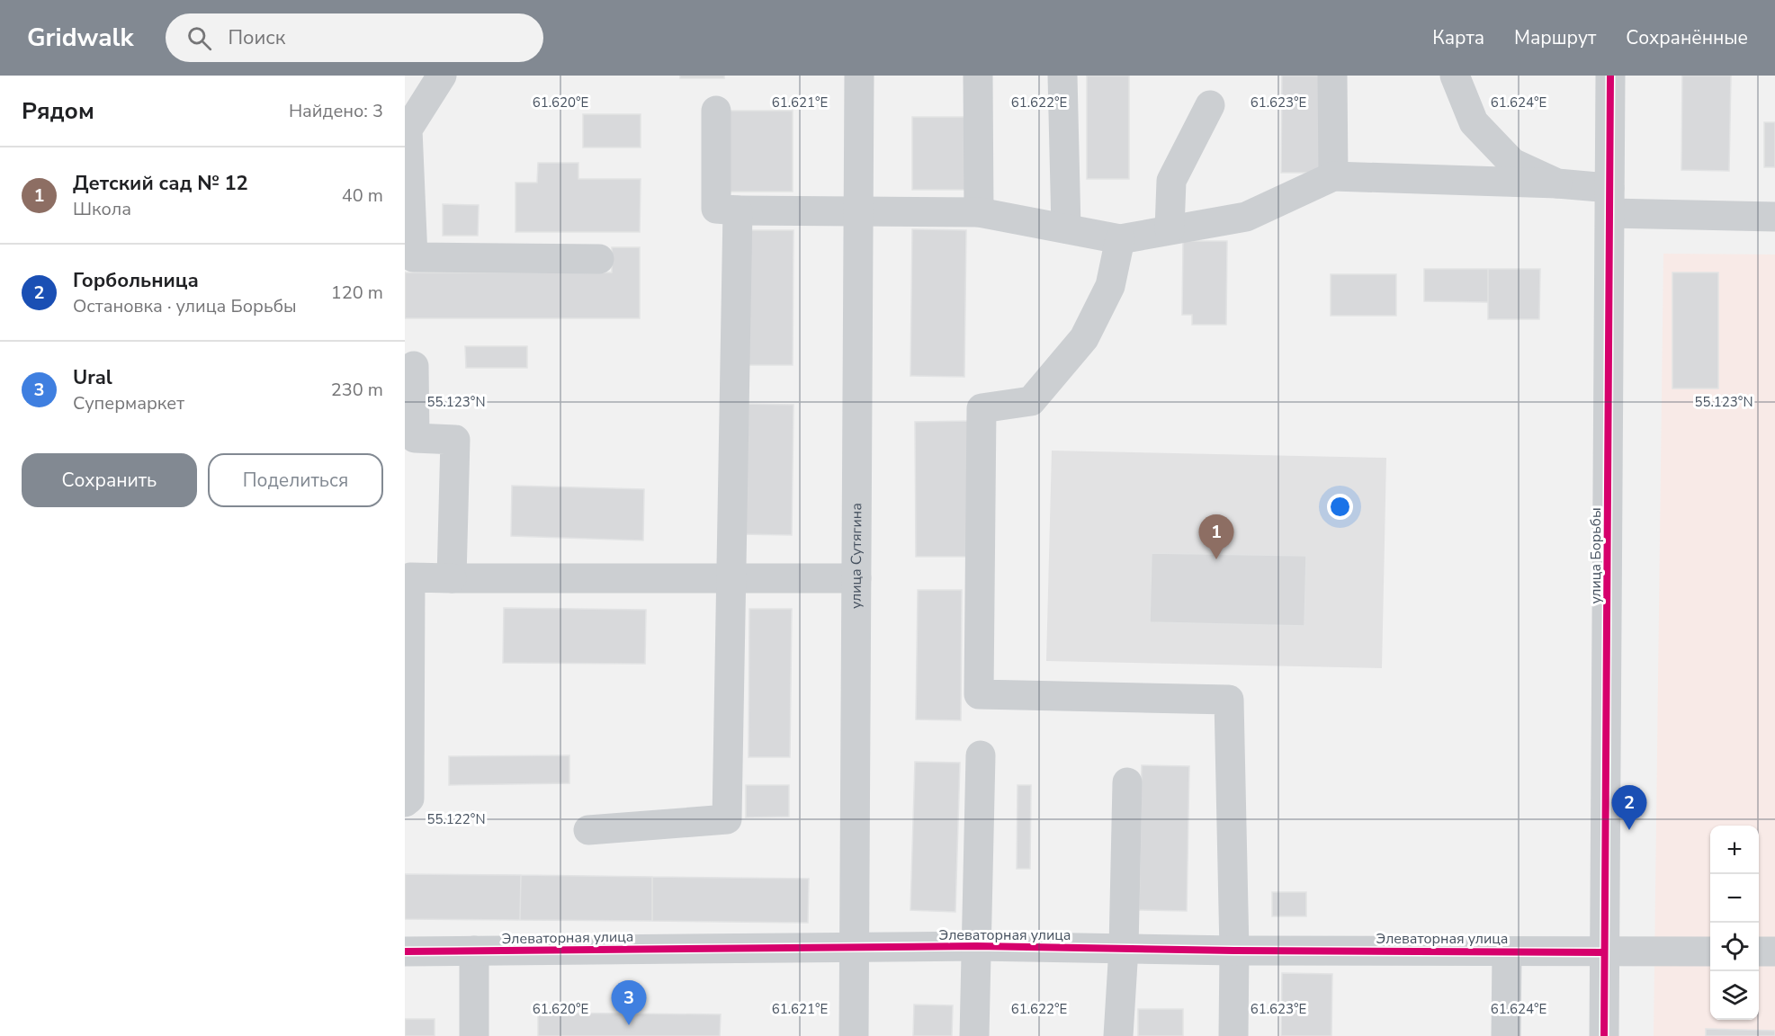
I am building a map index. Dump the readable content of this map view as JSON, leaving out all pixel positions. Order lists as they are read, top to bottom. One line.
{"streets":{"street":["улица Сутягина","улица Борьбы","Элеваторная улица"]},"crossings":[["улица Сутягина","Элеваторная улица"],["улица Борьбы","Элеваторная улица"]],"page":{"header":"Gridwalk","search":"Поиск","nav":["Карта","Маршрут","Сохранённые"],"heading":["Рядом","Найдено: 3"],"list":[{"mark":"1","name":"Детский сад № 12","note":"Школа","value":"40 m"},{"mark":"2","name":"Горбольница","note":"Остановка · улица Борьбы","value":"120 m"},{"mark":"3","name":"Ural","note":"Супермаркет","value":"230 m"}],"buttons":["Сохранить","Поделиться"],"pins":["1","2","3"],"map_buttons":["+","−"]},"coordinates":["61.620°E","61.621°E","61.622°E","61.623°E","61.624°E","55.123°N","55.122°N"]}
